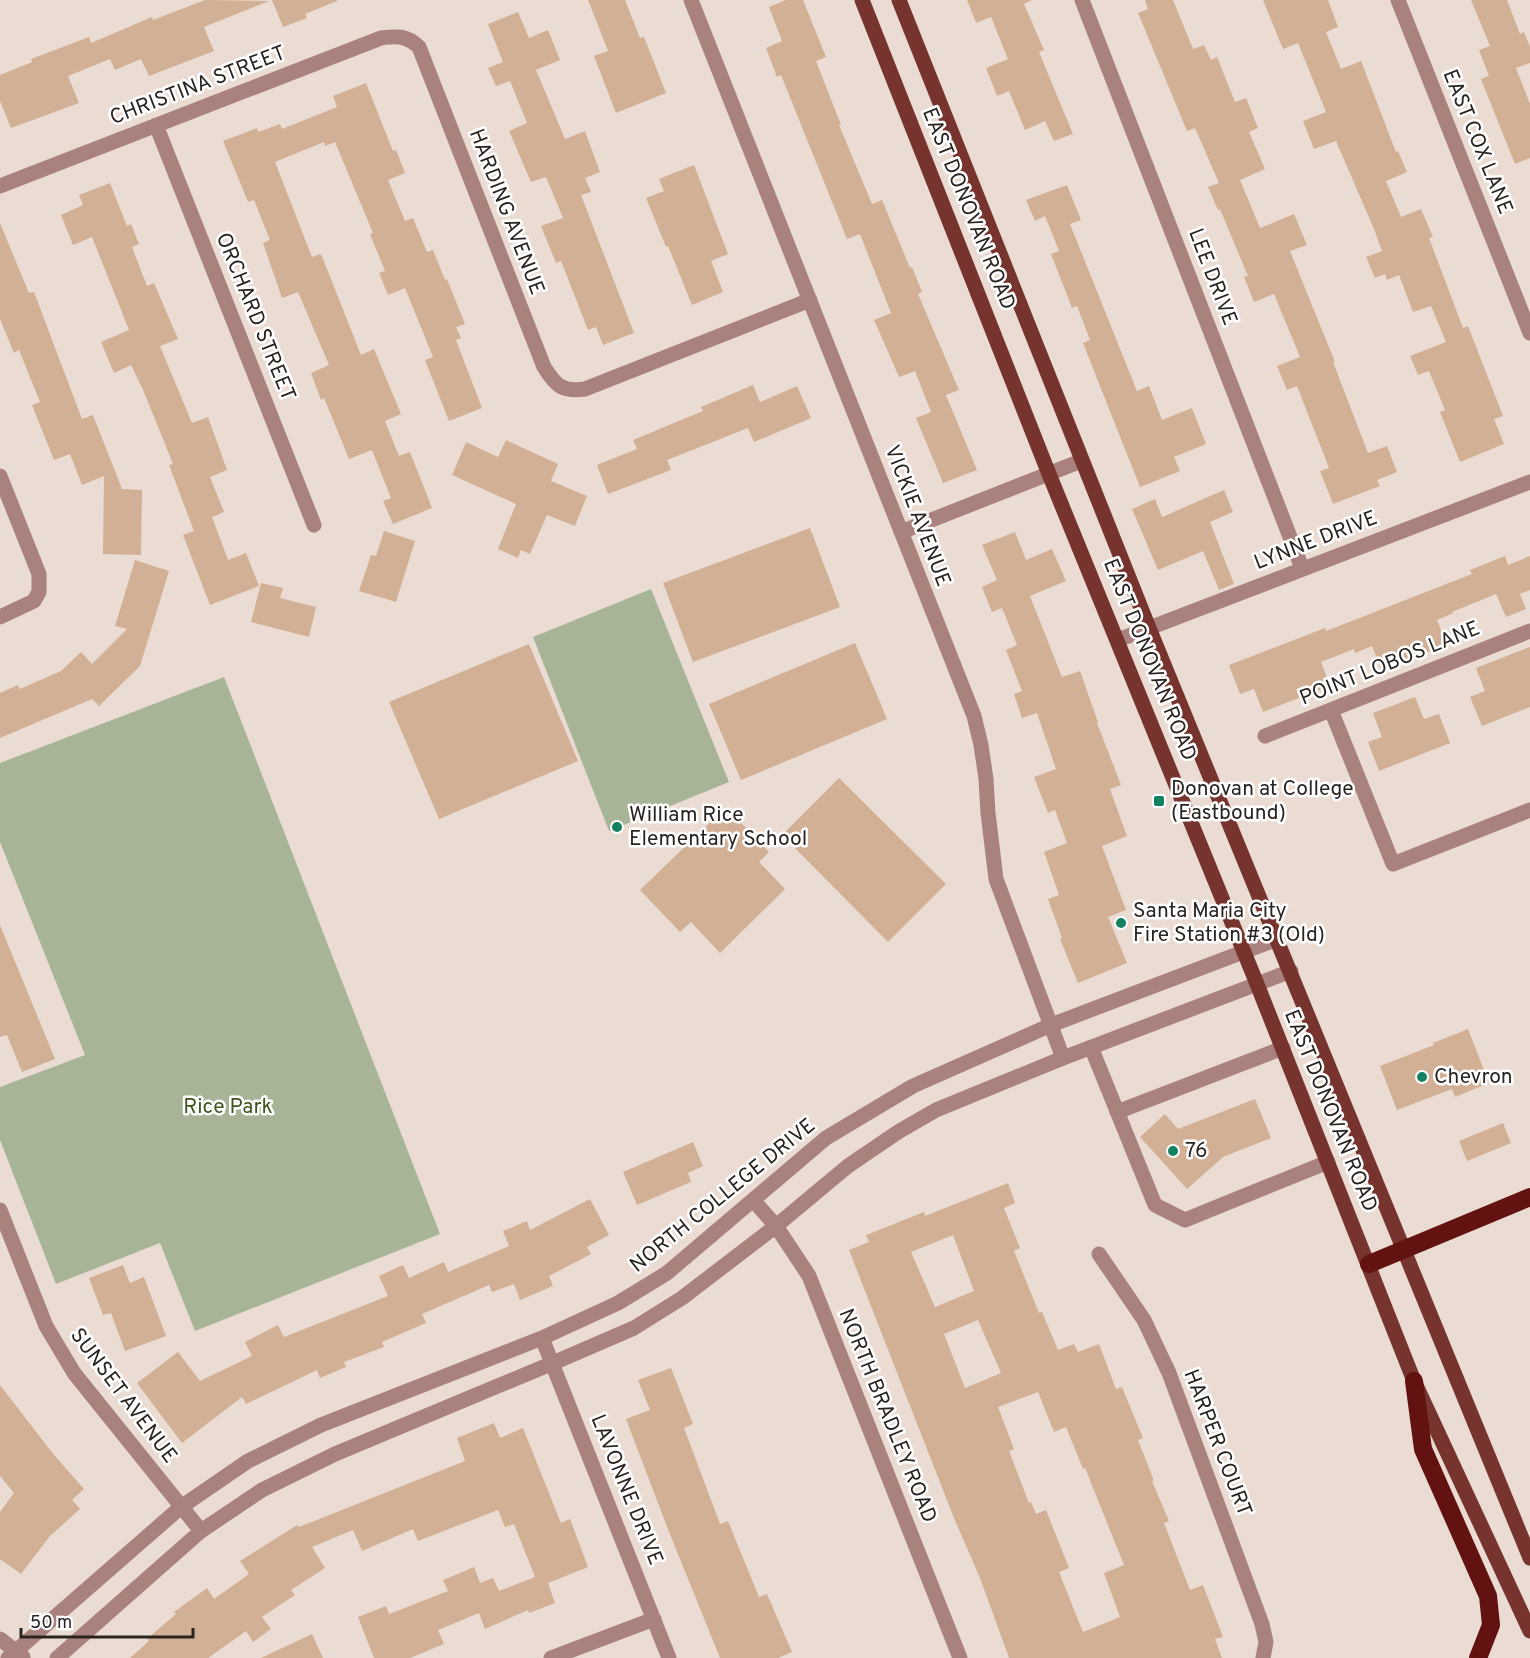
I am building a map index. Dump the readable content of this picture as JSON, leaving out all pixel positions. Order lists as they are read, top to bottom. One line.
{"streets":{"main road":["EAST DONOVAN ROAD"],"street":["CHRISTINA STREET","EAST COX LANE","HARDING AVENUE","LEE DRIVE","ORCHARD STREET","VICKIE AVENUE","LYNNE DRIVE","POINT LOBOS LANE","NORTH COLLEGE DRIVE","SUNSET AVENUE","NORTH BRADLEY ROAD","HARPER COURT","LAVONNE DRIVE"]},"crossings":[["CHRISTINA STREET","HARDING AVENUE"],["CHRISTINA STREET","ORCHARD STREET"],["EAST DONOVAN ROAD","LYNNE DRIVE"],["EAST DONOVAN ROAD","NORTH COLLEGE DRIVE"],["HARDING AVENUE","VICKIE AVENUE"],["LEE DRIVE","LYNNE DRIVE"],["VICKIE AVENUE","NORTH COLLEGE DRIVE"],["NORTH COLLEGE DRIVE","SUNSET AVENUE"],["NORTH COLLEGE DRIVE","NORTH BRADLEY ROAD"],["NORTH COLLEGE DRIVE","LAVONNE DRIVE"]],"parks":["Rice Park"],"places":{"transit":["Donovan at College (Eastbound)"],"other":["William Rice Elementary School","Santa Maria City Fire Station #3 (Old)","Chevron","76"]},"scale_bar":"50 m"}
